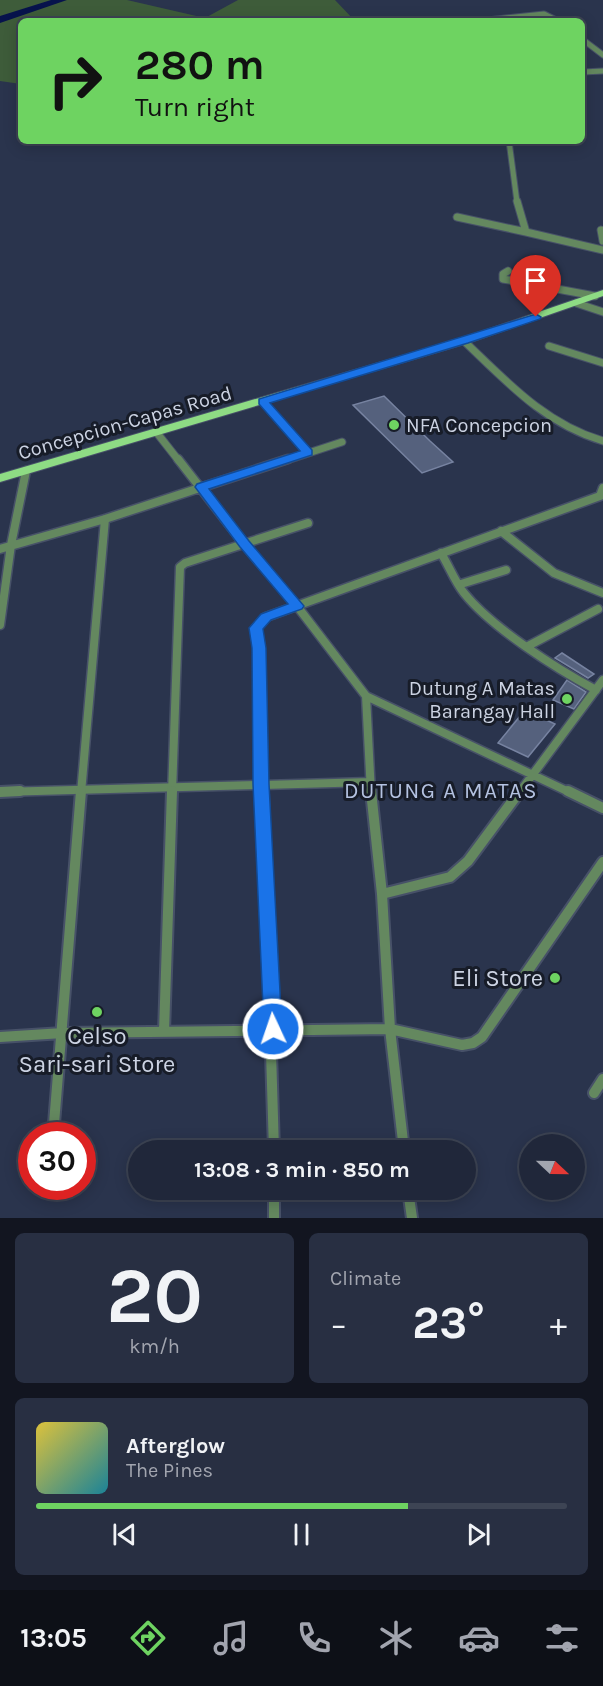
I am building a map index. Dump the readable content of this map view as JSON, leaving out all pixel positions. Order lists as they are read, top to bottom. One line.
{"streets":{"main road":["Concepcion-Capas Road"]},"districts":["DUTUNG A MATAS"],"places":["NFA Concepcion","Dutung A Matas Barangay Hall","Eli Store","Celso Sari-sari Store"],"north":"right","page":{"turn":["280 m","Turn right"],"limit":"30","trip":"13:08 · 3 min · 850 m","tile":[["20","km/h"],"Climate"],"heat":["−","23°","+"],"song":["Afterglow","The Pines"],"tabs":"13:05"}}
